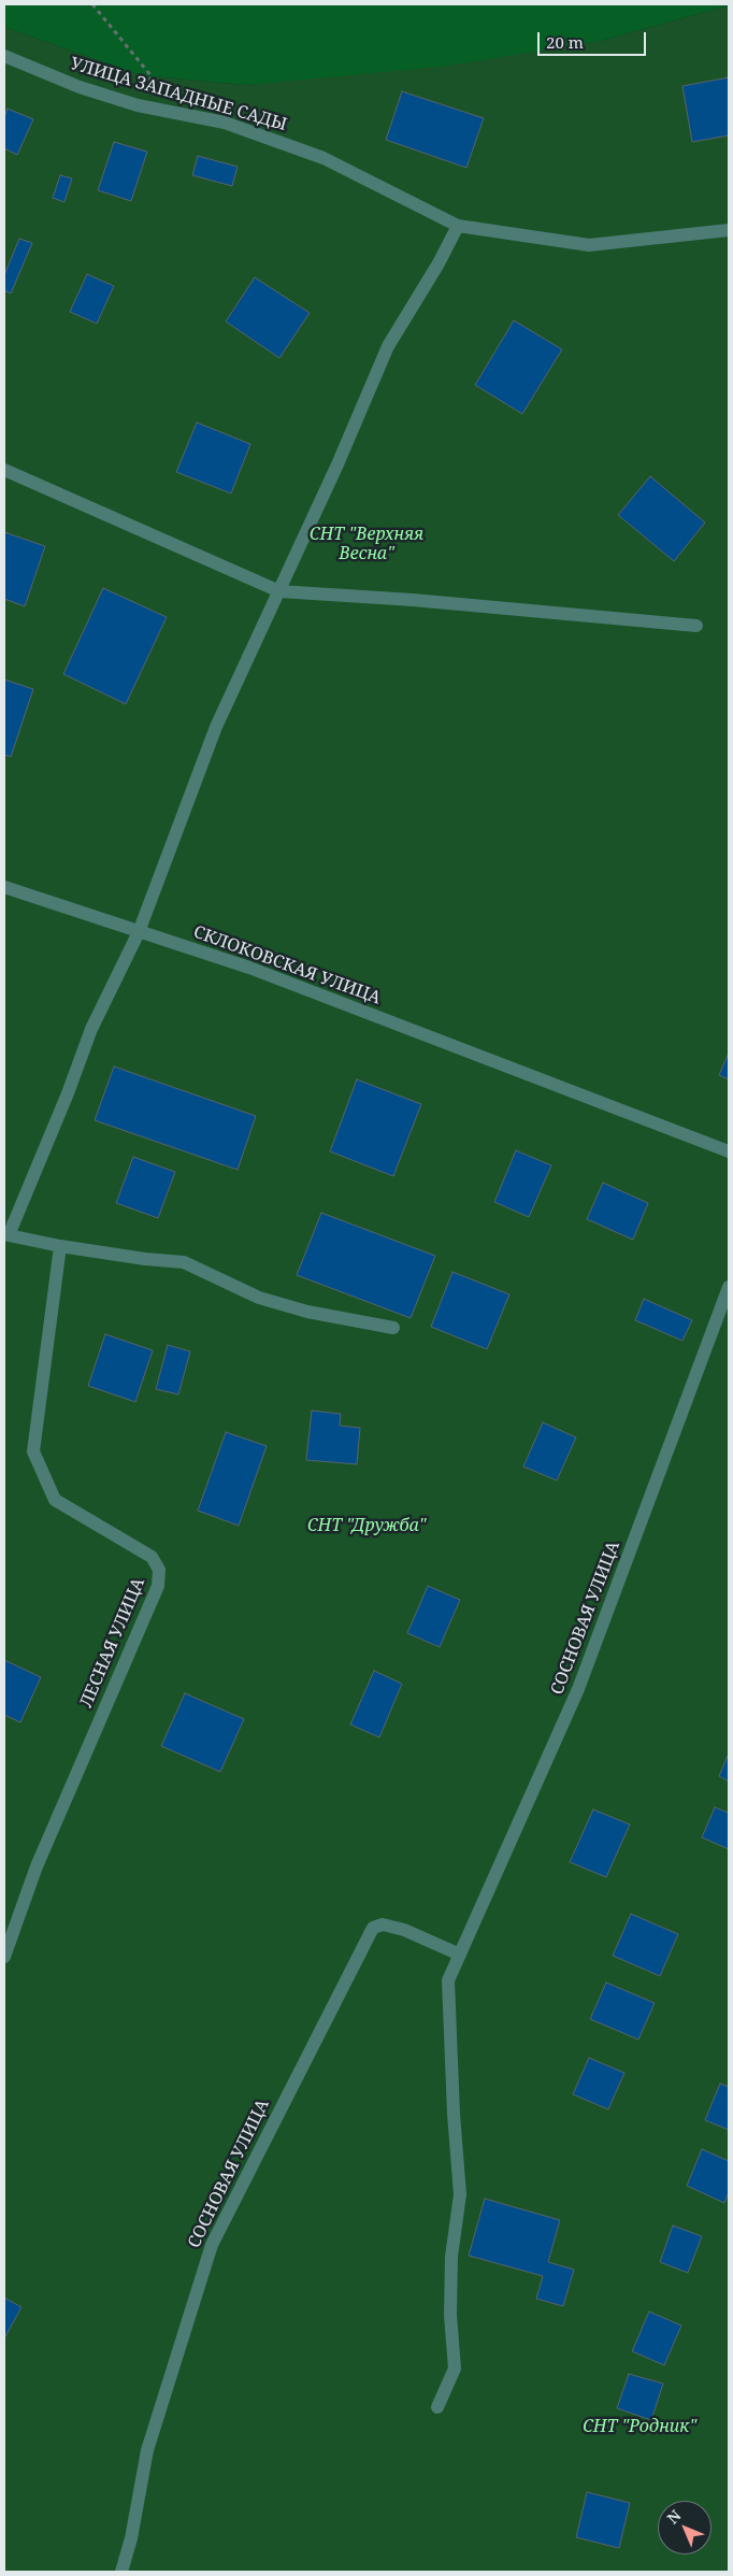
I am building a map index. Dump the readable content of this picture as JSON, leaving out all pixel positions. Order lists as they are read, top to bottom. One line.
{"streets":{"street":["УЛИЦА ЗАПАДНЫЕ САДЫ","СКЛОКОВСКАЯ УЛИЦА","СОСНОВАЯ УЛИЦА","ЛЕСНАЯ УЛИЦА"]},"parks":["СНТ \"Верхняя Весна\"","СНТ \"Дружба\"","СНТ \"Родник\""],"scale_bar":"20 m","north":"top left"}
